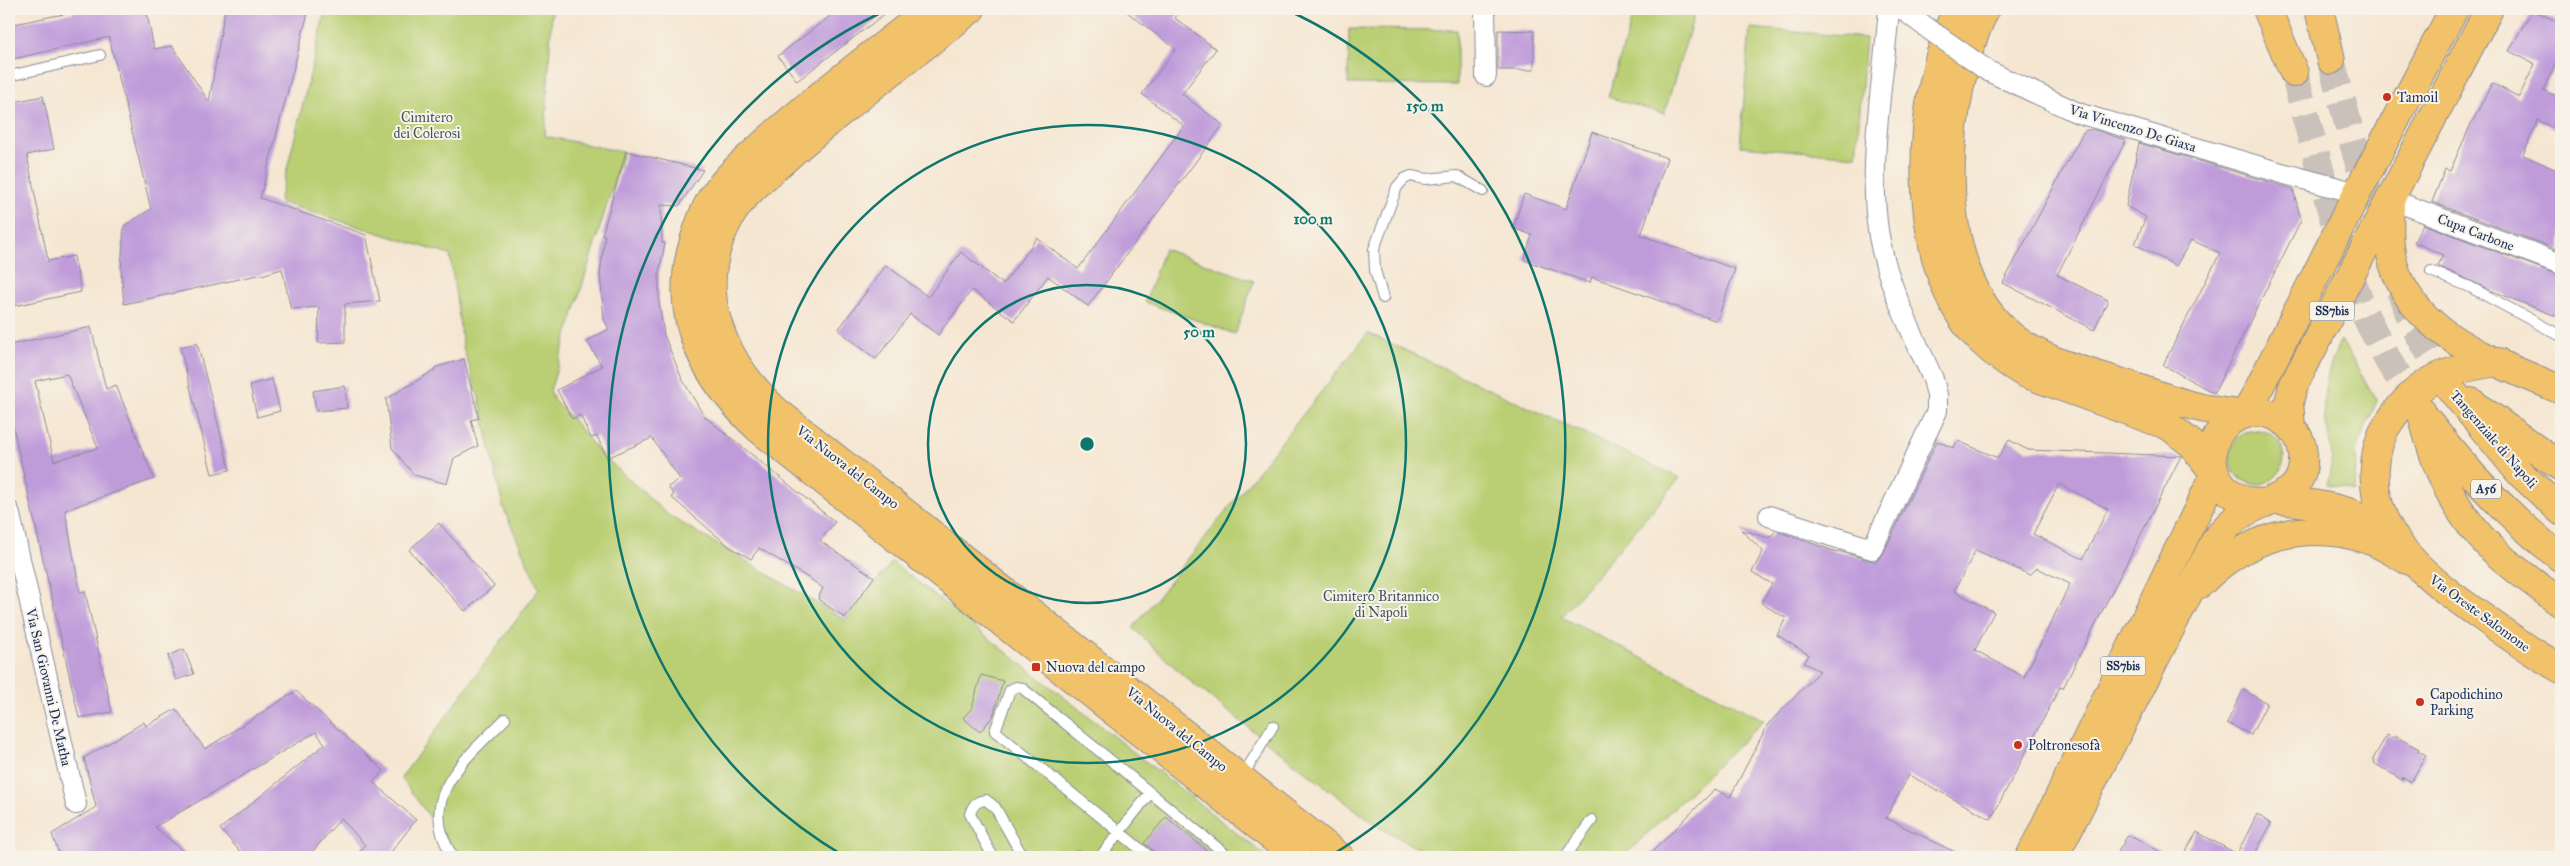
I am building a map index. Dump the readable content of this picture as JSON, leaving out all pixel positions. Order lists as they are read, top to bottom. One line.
{"streets":{"main road":["SS7bis","Tangenziale di Napoli","Via Nuova del Campo","A56","Via Oreste Salomone"],"street":["Via Vincenzo De Giaxa","Cupa Carbone","Via San Giovanni De Matha"]},"crossings":[["Via Vincenzo De Giaxa","SS7bis"],["Cupa Carbone","SS7bis"]],"parks":["Cimitero dei Colerosi","Cimitero Britannico di Napoli"],"places":{"other":["Tamoil","Capodichino Parking","Poltronesofà"],"transit":["Nuova del campo"]},"rings":["150 m","100 m","50 m"]}
